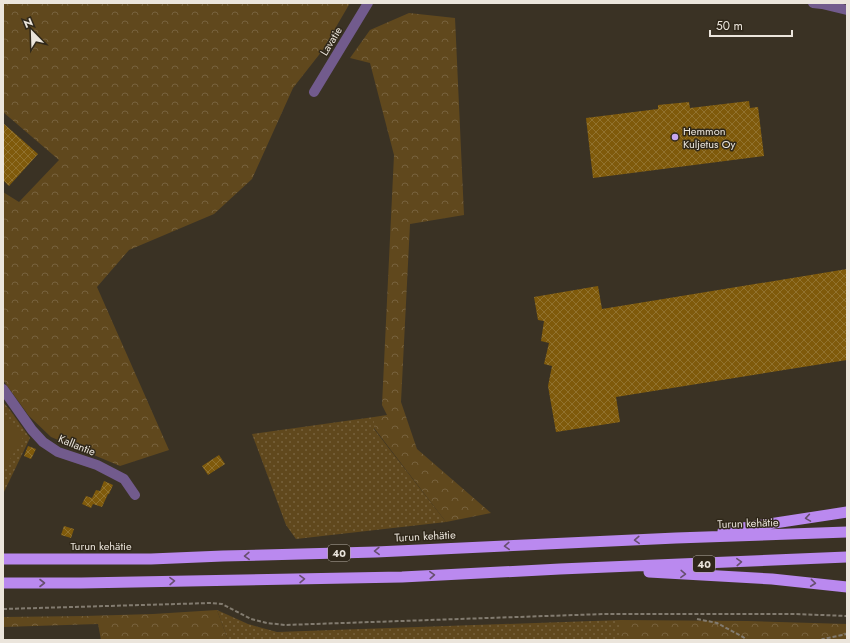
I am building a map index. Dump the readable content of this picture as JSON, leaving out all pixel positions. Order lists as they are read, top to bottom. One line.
{"streets":{"highway":["Turun kehätie","40"],"street":["Lavatie","Kallantie"]},"places":["Hemmon Kuljetus Oy"],"scale_bar":"50 m","north":"top left"}
